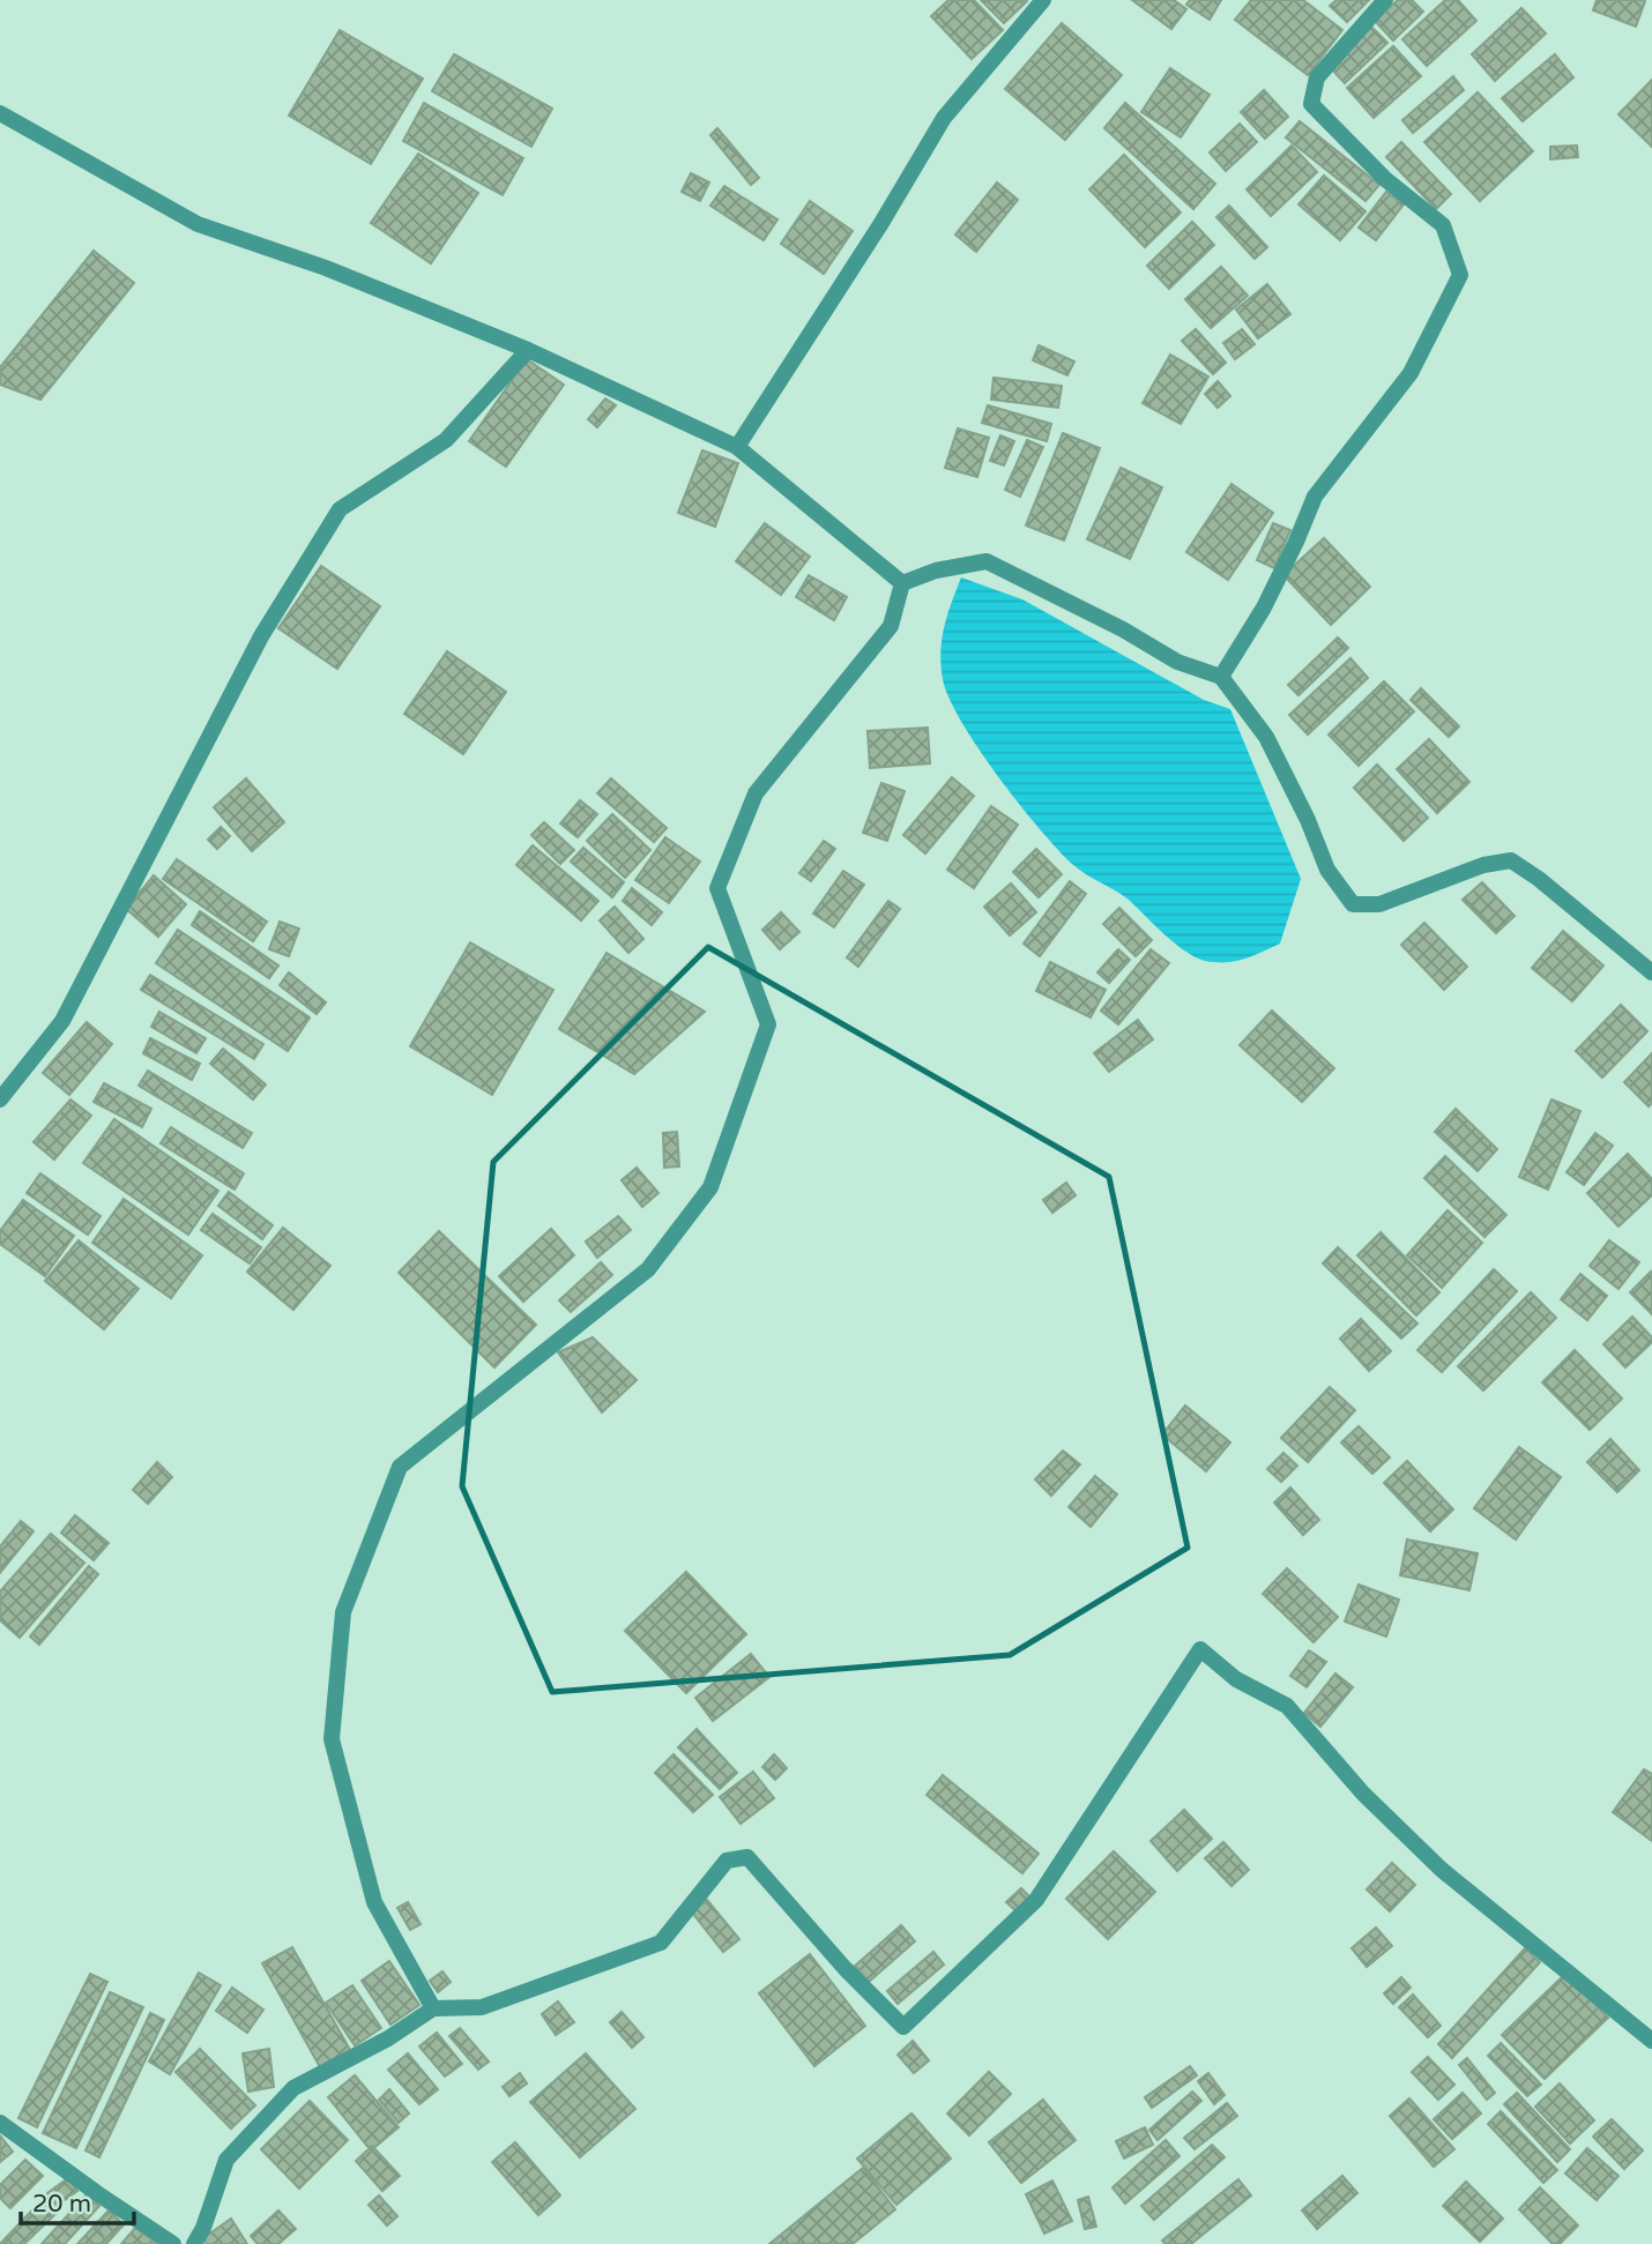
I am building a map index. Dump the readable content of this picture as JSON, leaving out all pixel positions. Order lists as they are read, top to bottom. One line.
{"scale_bar":"20 m"}
